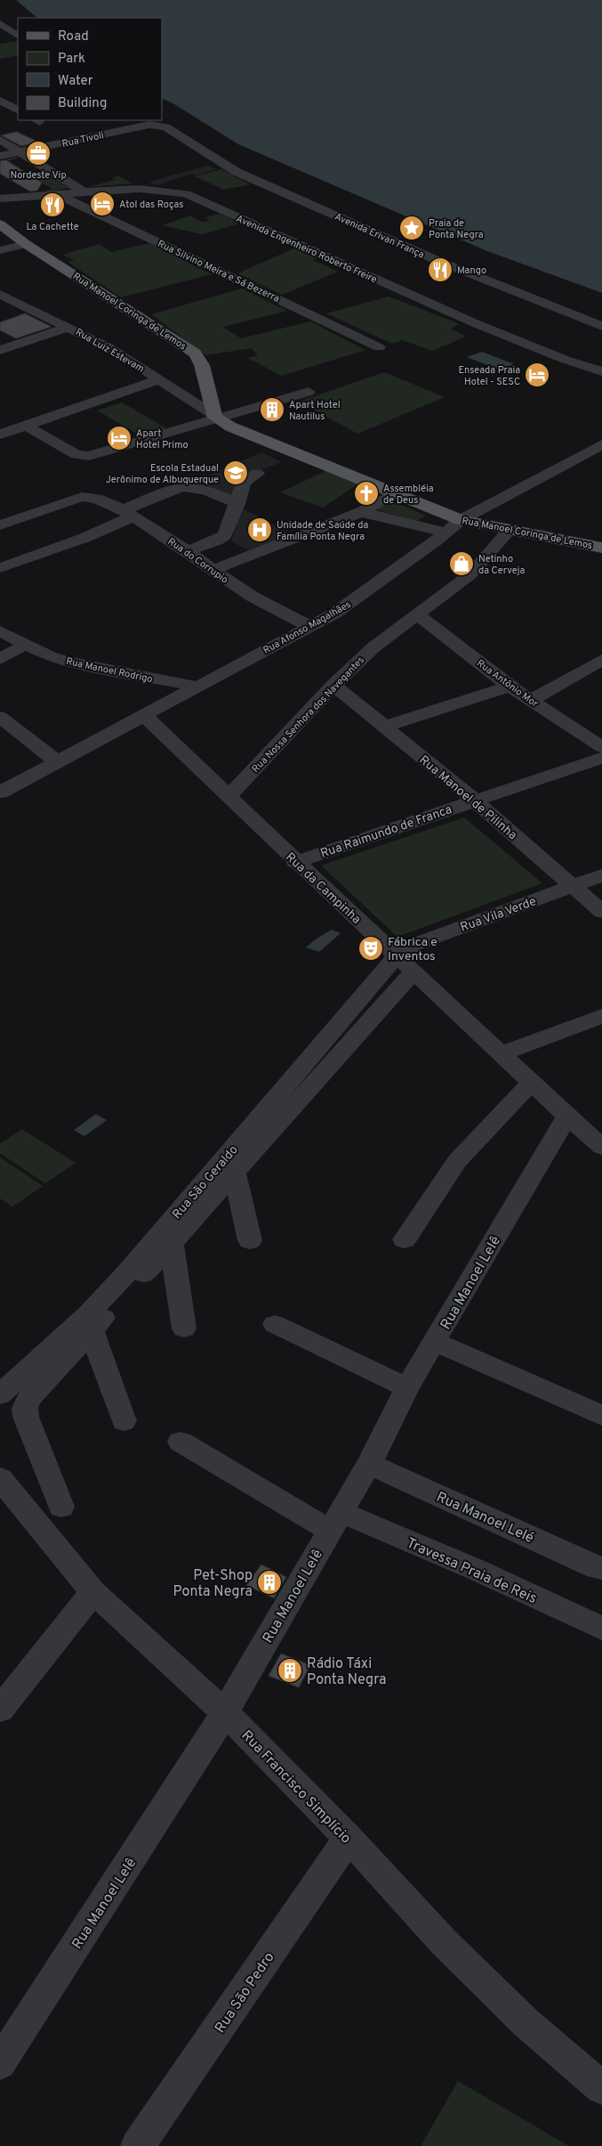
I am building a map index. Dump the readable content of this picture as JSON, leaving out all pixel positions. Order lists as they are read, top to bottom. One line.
{"streets":{"main road":["Rua Manoel Coringa de Lemos"],"street":["Rua Tivoli","Avenida Erivan França","Avenida Engenheiro Roberto Freire","Rua Silvino Meira e Sá Bezerra","Rua Luiz Estevam","Rua do Corrupio","Rua Afonso Magalhães","Rua Manoel Rodrigo","Rua Antônio Mor","Rua Nossa Senhora dos Navegantes","Rua Manoel de Pilinha","Rua Raimundo de Franca","Rua da Campinha","Rua Vila Verde","Rua São Geraldo","Rua Manoel Lelê","Rua Manoel Lelé","Travessa Praia de Reis","Rua Francisco Simplício","Rua São Pedro"]},"crossings":[["Rua Tivoli","Avenida Erivan França"],["Avenida Engenheiro Roberto Freire","Rua Silvino Meira e Sá Bezerra"],["Rua Manoel Coringa de Lemos","Rua Luiz Estevam"],["Rua Manoel Coringa de Lemos","Rua Afonso Magalhães"],["Rua Manoel Coringa de Lemos","Rua Nossa Senhora dos Navegantes"],["Rua do Corrupio","Rua Afonso Magalhães"],["Rua Afonso Magalhães","Rua Manoel Rodrigo"],["Rua Afonso Magalhães","Rua da Campinha"],["Rua Antônio Mor","Rua Nossa Senhora dos Navegantes"],["Rua Nossa Senhora dos Navegantes","Rua Manoel de Pilinha"],["Rua Nossa Senhora dos Navegantes","Rua da Campinha"],["Rua Manoel de Pilinha","Rua Raimundo de Franca"],["Rua Manoel de Pilinha","Rua Vila Verde"],["Rua Raimundo de Franca","Rua da Campinha"],["Rua da Campinha","Rua Vila Verde"],["Rua da Campinha","Rua São Geraldo"],["Rua da Campinha","Rua Manoel Lelê"],["Rua Vila Verde","Rua São Geraldo"],["Rua Manoel Lelê","Rua Manoel Lelé"],["Rua Manoel Lelê","Travessa Praia de Reis"],["Rua Manoel Lelê","Rua Francisco Simplício"],["Rua Francisco Simplício","Rua São Pedro"]],"places":{"office":["Nordeste Vip"],"hotel":["Atol das Roças","Enseada Praia Hotel - SESC","Apart Hotel Primo"],"restaurant":["La Cachette","Mango"],"place":["Praia de Ponta Negra"],"building":["Apart Hotel Nautilus","Pet-Shop Ponta Negra","Rádio Táxi Ponta Negra"],"school or university":["Escola Estadual Jerônimo de Albuquerque"],"church":["Assembléia de Deus"],"hospital":["Unidade de Saúde da Família Ponta Negra"],"shop":["Netinho da Cerveja"],"theatre":["Fábrica e Inventos"]},"legend":["Road","Park","Water","Building"]}
